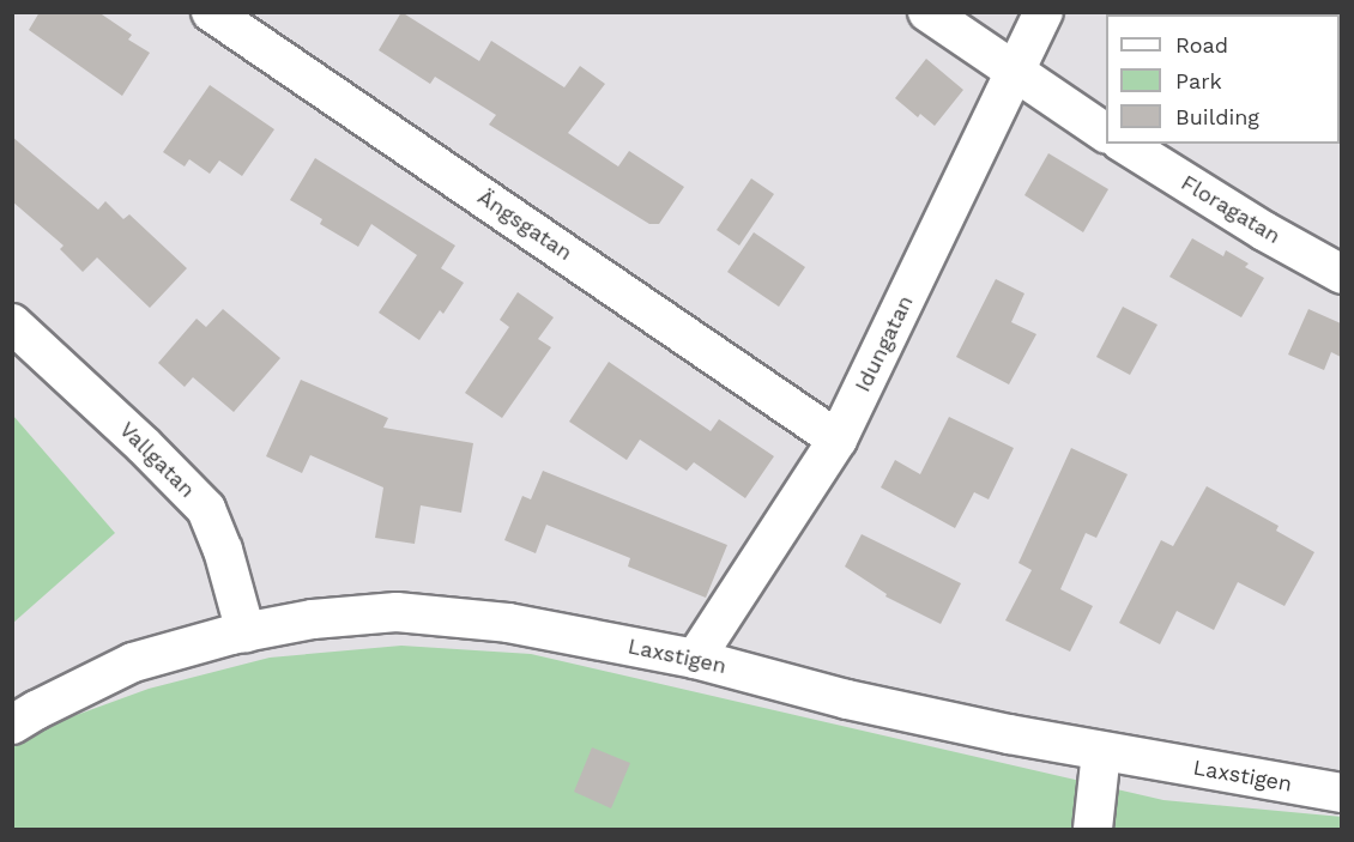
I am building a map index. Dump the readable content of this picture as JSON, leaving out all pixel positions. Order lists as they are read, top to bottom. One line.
{"streets":{"street":["Floragatan","Ängsgatan","Idungatan","Vallgatan","Laxstigen"]},"crossings":[["Ängsgatan","Idungatan"],["Idungatan","Laxstigen"],["Vallgatan","Laxstigen"]],"legend":["Road","Park","Building"]}
